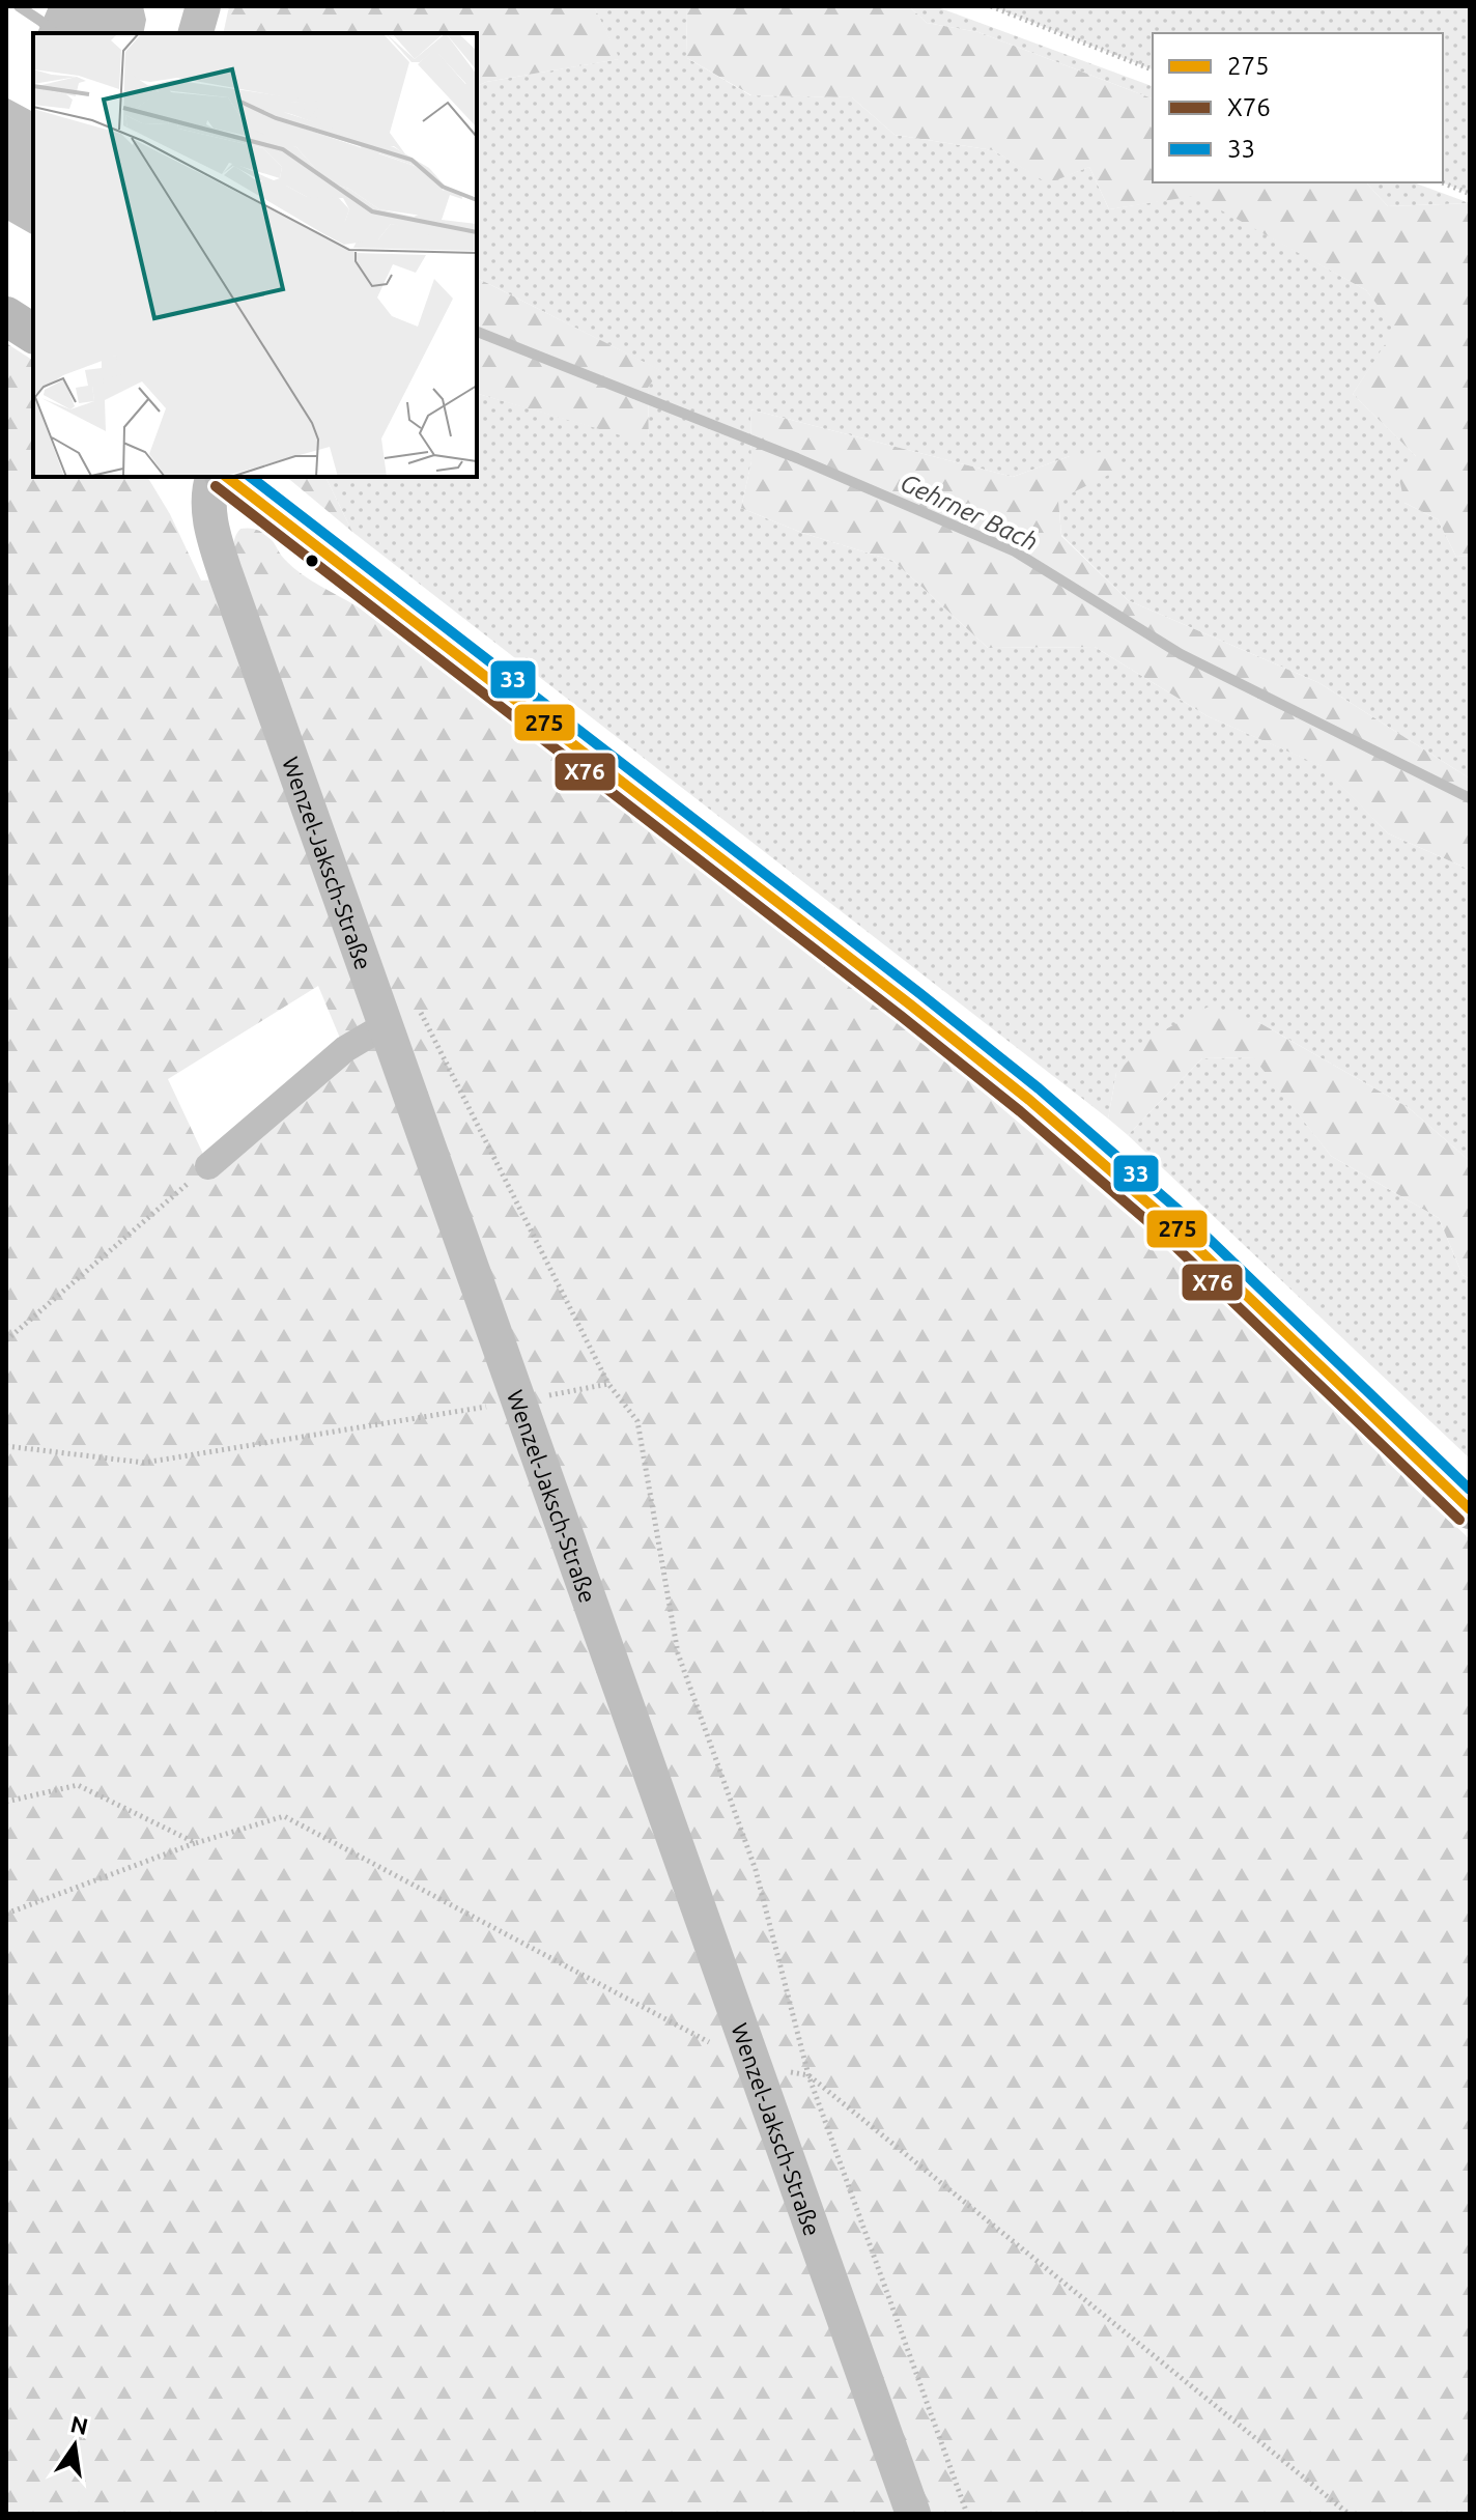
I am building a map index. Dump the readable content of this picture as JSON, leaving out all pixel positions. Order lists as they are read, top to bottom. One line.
{"streets":{"street":["Wenzel-Jaksch-Straße"]},"water":["Gehrner Bach"],"lines":["transit line 275","transit line 33","transit line X76"],"legend":["275","X76","33"],"north":"top"}
